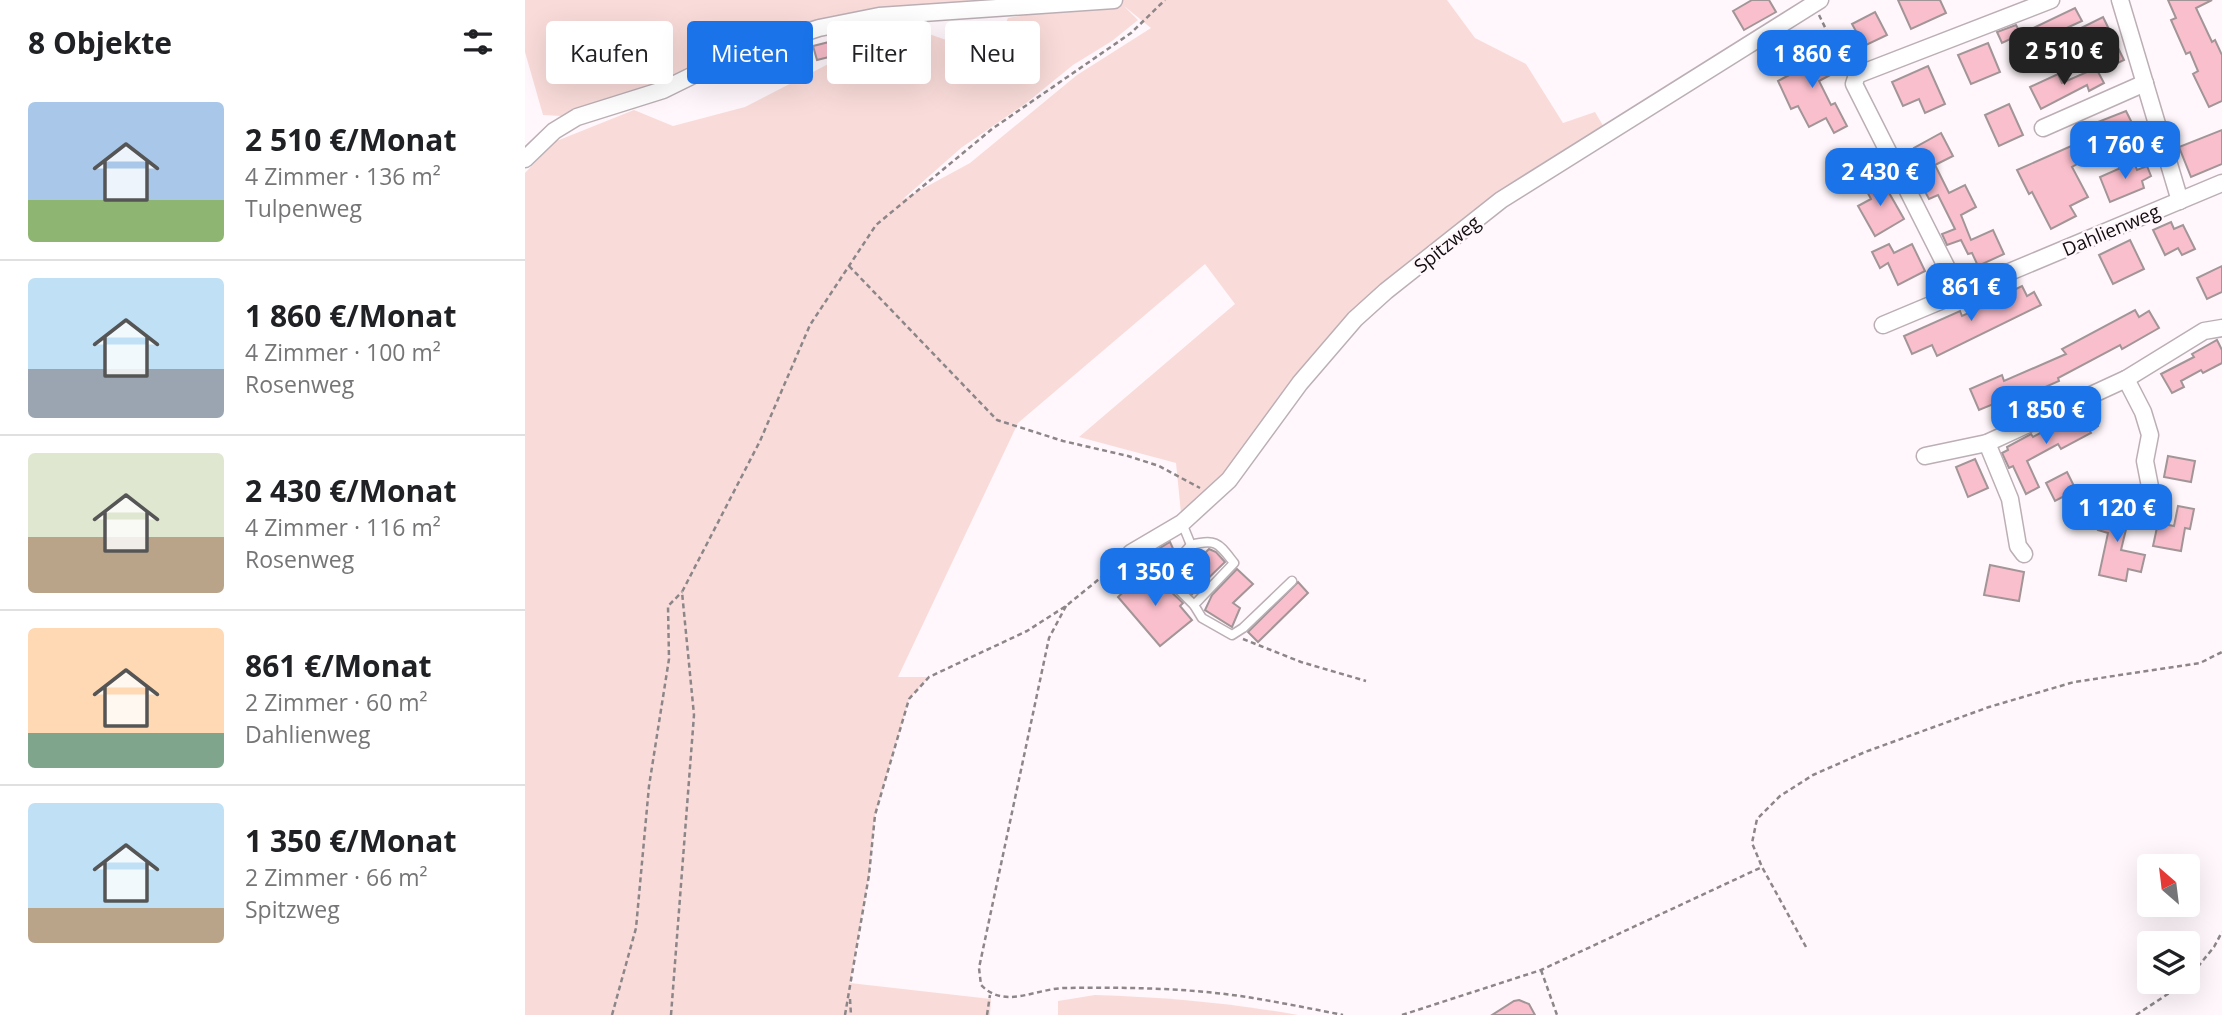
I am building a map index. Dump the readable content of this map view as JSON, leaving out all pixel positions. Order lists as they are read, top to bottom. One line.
{"streets":{"street":["Dahlienweg","Spitzweg"]},"north":"top left","page":{"heading":"8 Objekte","chip":["Kaufen","Mieten","Filter","Neu"],"price":["2 510 €","1 860 €","1 760 €","2 430 €","861 €","1 850 €","1 120 €","1 350 €"],"list":[{"name":"2 510 €/Monat","note":"4 Zimmer · 136 m² · Tulpenweg"},{"name":"1 860 €/Monat","note":"4 Zimmer · 100 m² · Rosenweg"},{"name":"2 430 €/Monat","note":"4 Zimmer · 116 m² · Rosenweg"},{"name":"861 €/Monat","note":"2 Zimmer · 60 m² · Dahlienweg"},{"name":"1 350 €/Monat","note":"2 Zimmer · 66 m² · Spitzweg"}]}}
